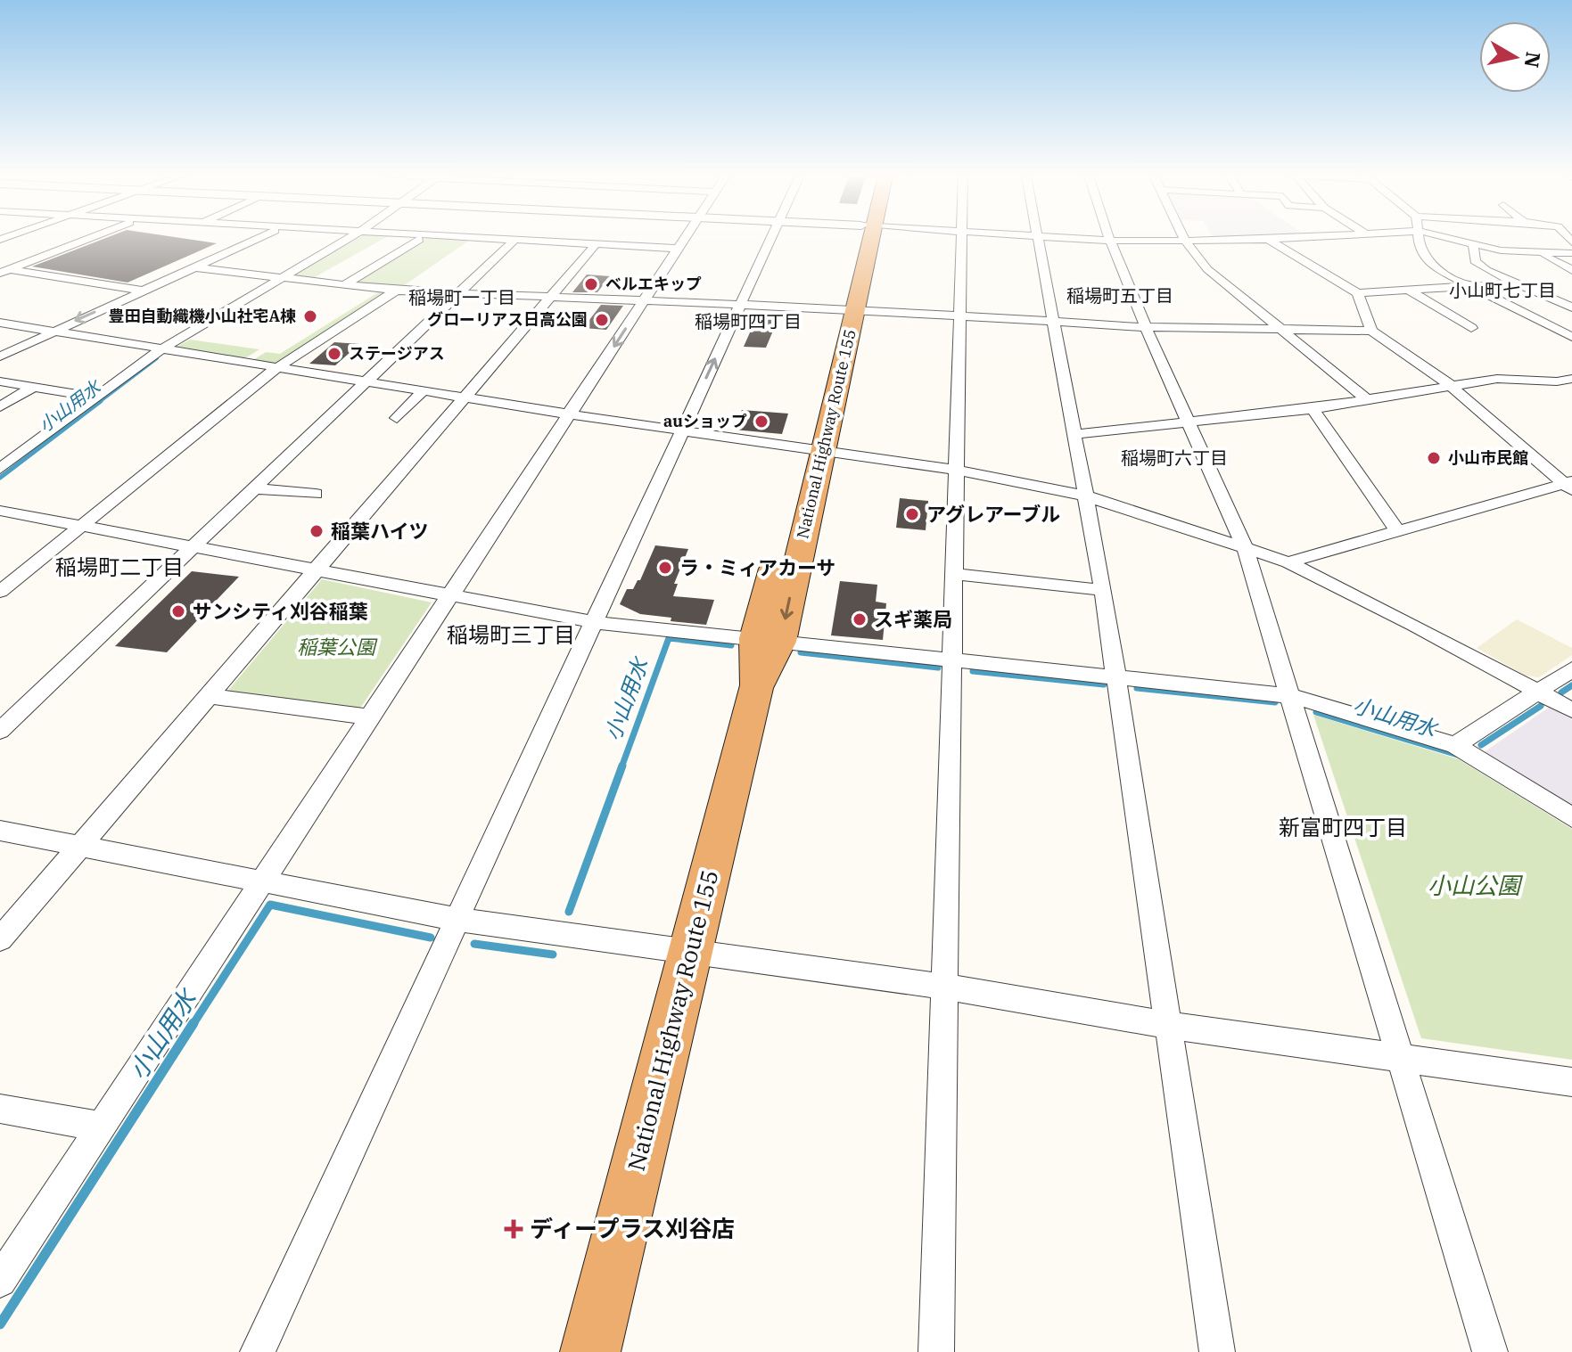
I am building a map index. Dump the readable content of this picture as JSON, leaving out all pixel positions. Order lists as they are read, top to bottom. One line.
{"streets":{"highway":["National Highway Route 155"]},"districts":["小山町七丁目","稲場町五丁目","稲場町一丁目","稲場町四丁目","稲場町六丁目","稲場町二丁目","稲場町三丁目","新富町四丁目"],"water":["小山用水"],"parks":["稲葉公園","小山公園"],"places":{"other":["ベルエキップ","豊田自動織機小山社宅A棟","グローリアス日高公園","ステージアス","auショップ","小山市民館","アグレアーブル","稲葉ハイツ","ラ・ミィアカーサ","サンシティ刈谷稲葉","スギ薬局"],"health":["ディープラス刈谷店"]},"north":"right"}
